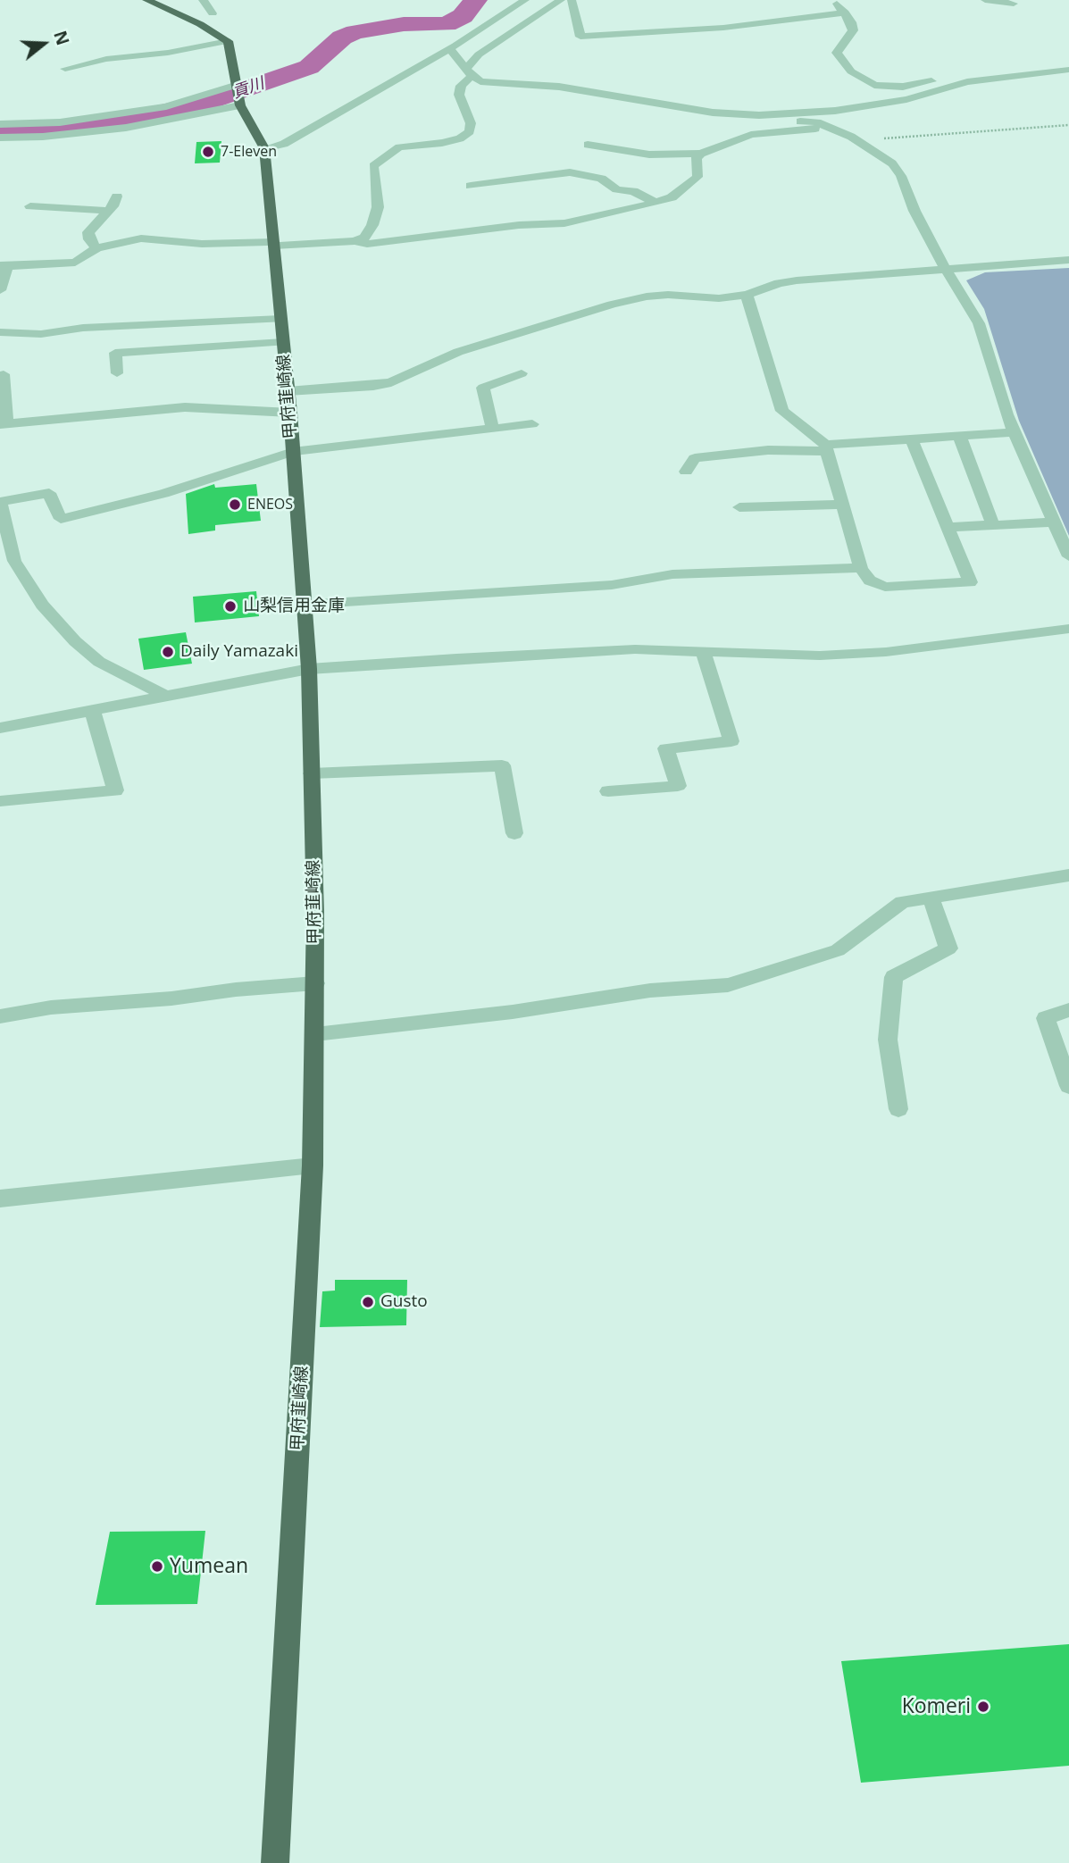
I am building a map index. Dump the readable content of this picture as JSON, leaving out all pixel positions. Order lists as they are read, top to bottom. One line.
{"streets":{"main road":["甲府韮崎線"]},"water":["貢川"],"places":["7-Eleven","ENEOS","山梨信用金庫","Daily Yamazaki","Gusto","Yumean","Komeri"],"north":"right"}
